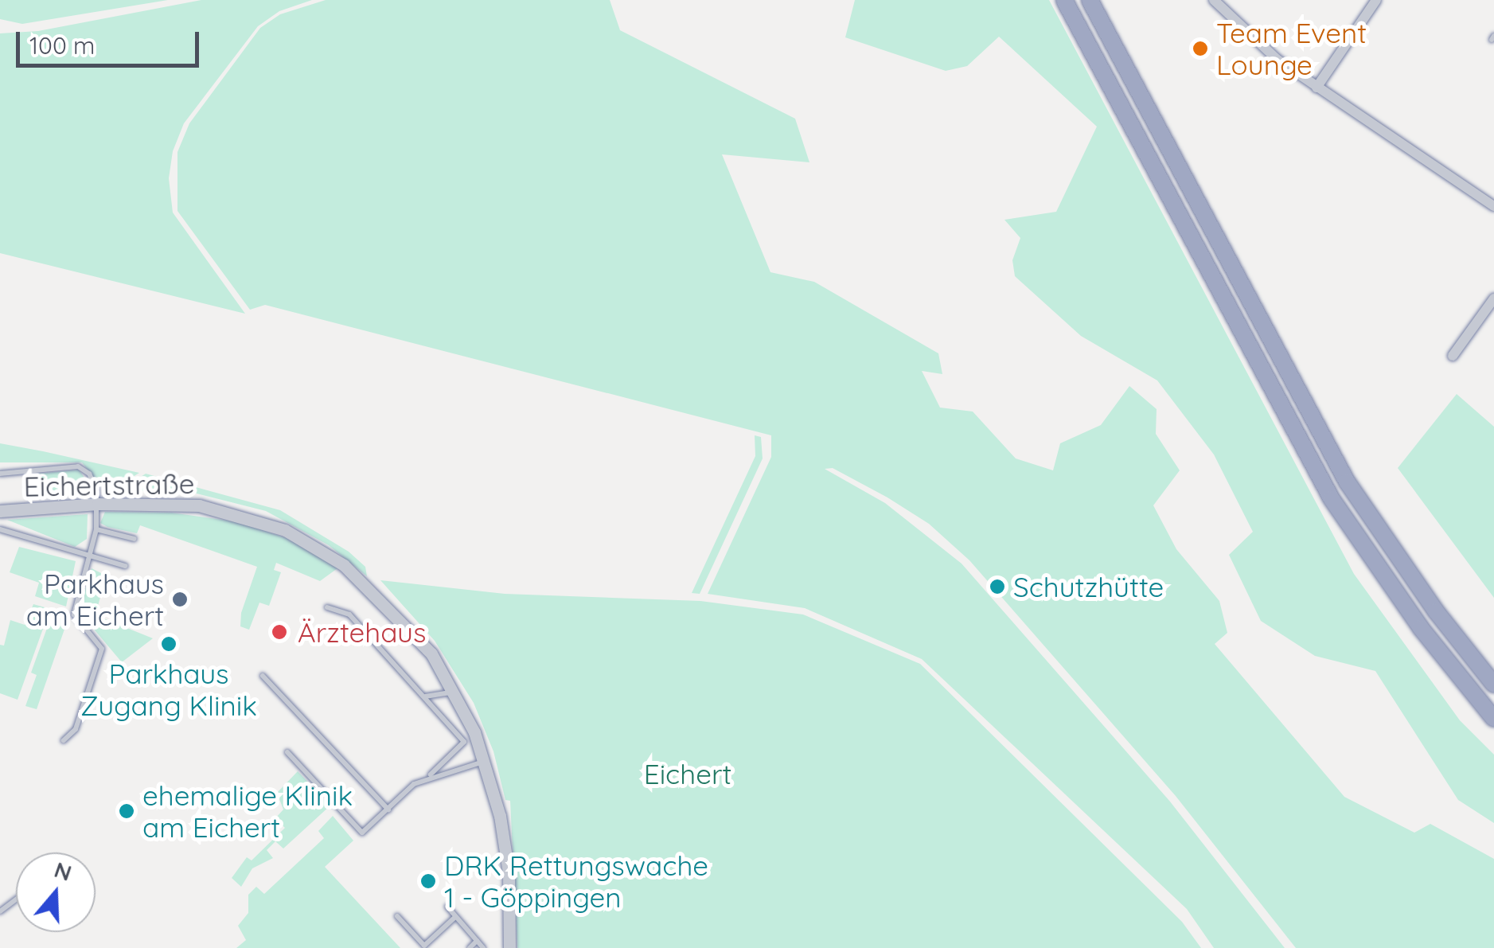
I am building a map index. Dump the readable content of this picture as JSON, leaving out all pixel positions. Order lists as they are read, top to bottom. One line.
{"streets":{"street":["Eichertstraße"]},"parks":["Eichert"],"places":["Team Event Lounge","Schutzhütte","Parkhaus am Eichert","Ärztehaus","Parkhaus Zugang Klinik","ehemalige Klinik am Eichert","DRK Rettungswache 1 - Göppingen"],"scale_bar":"100 m","north":"top"}
